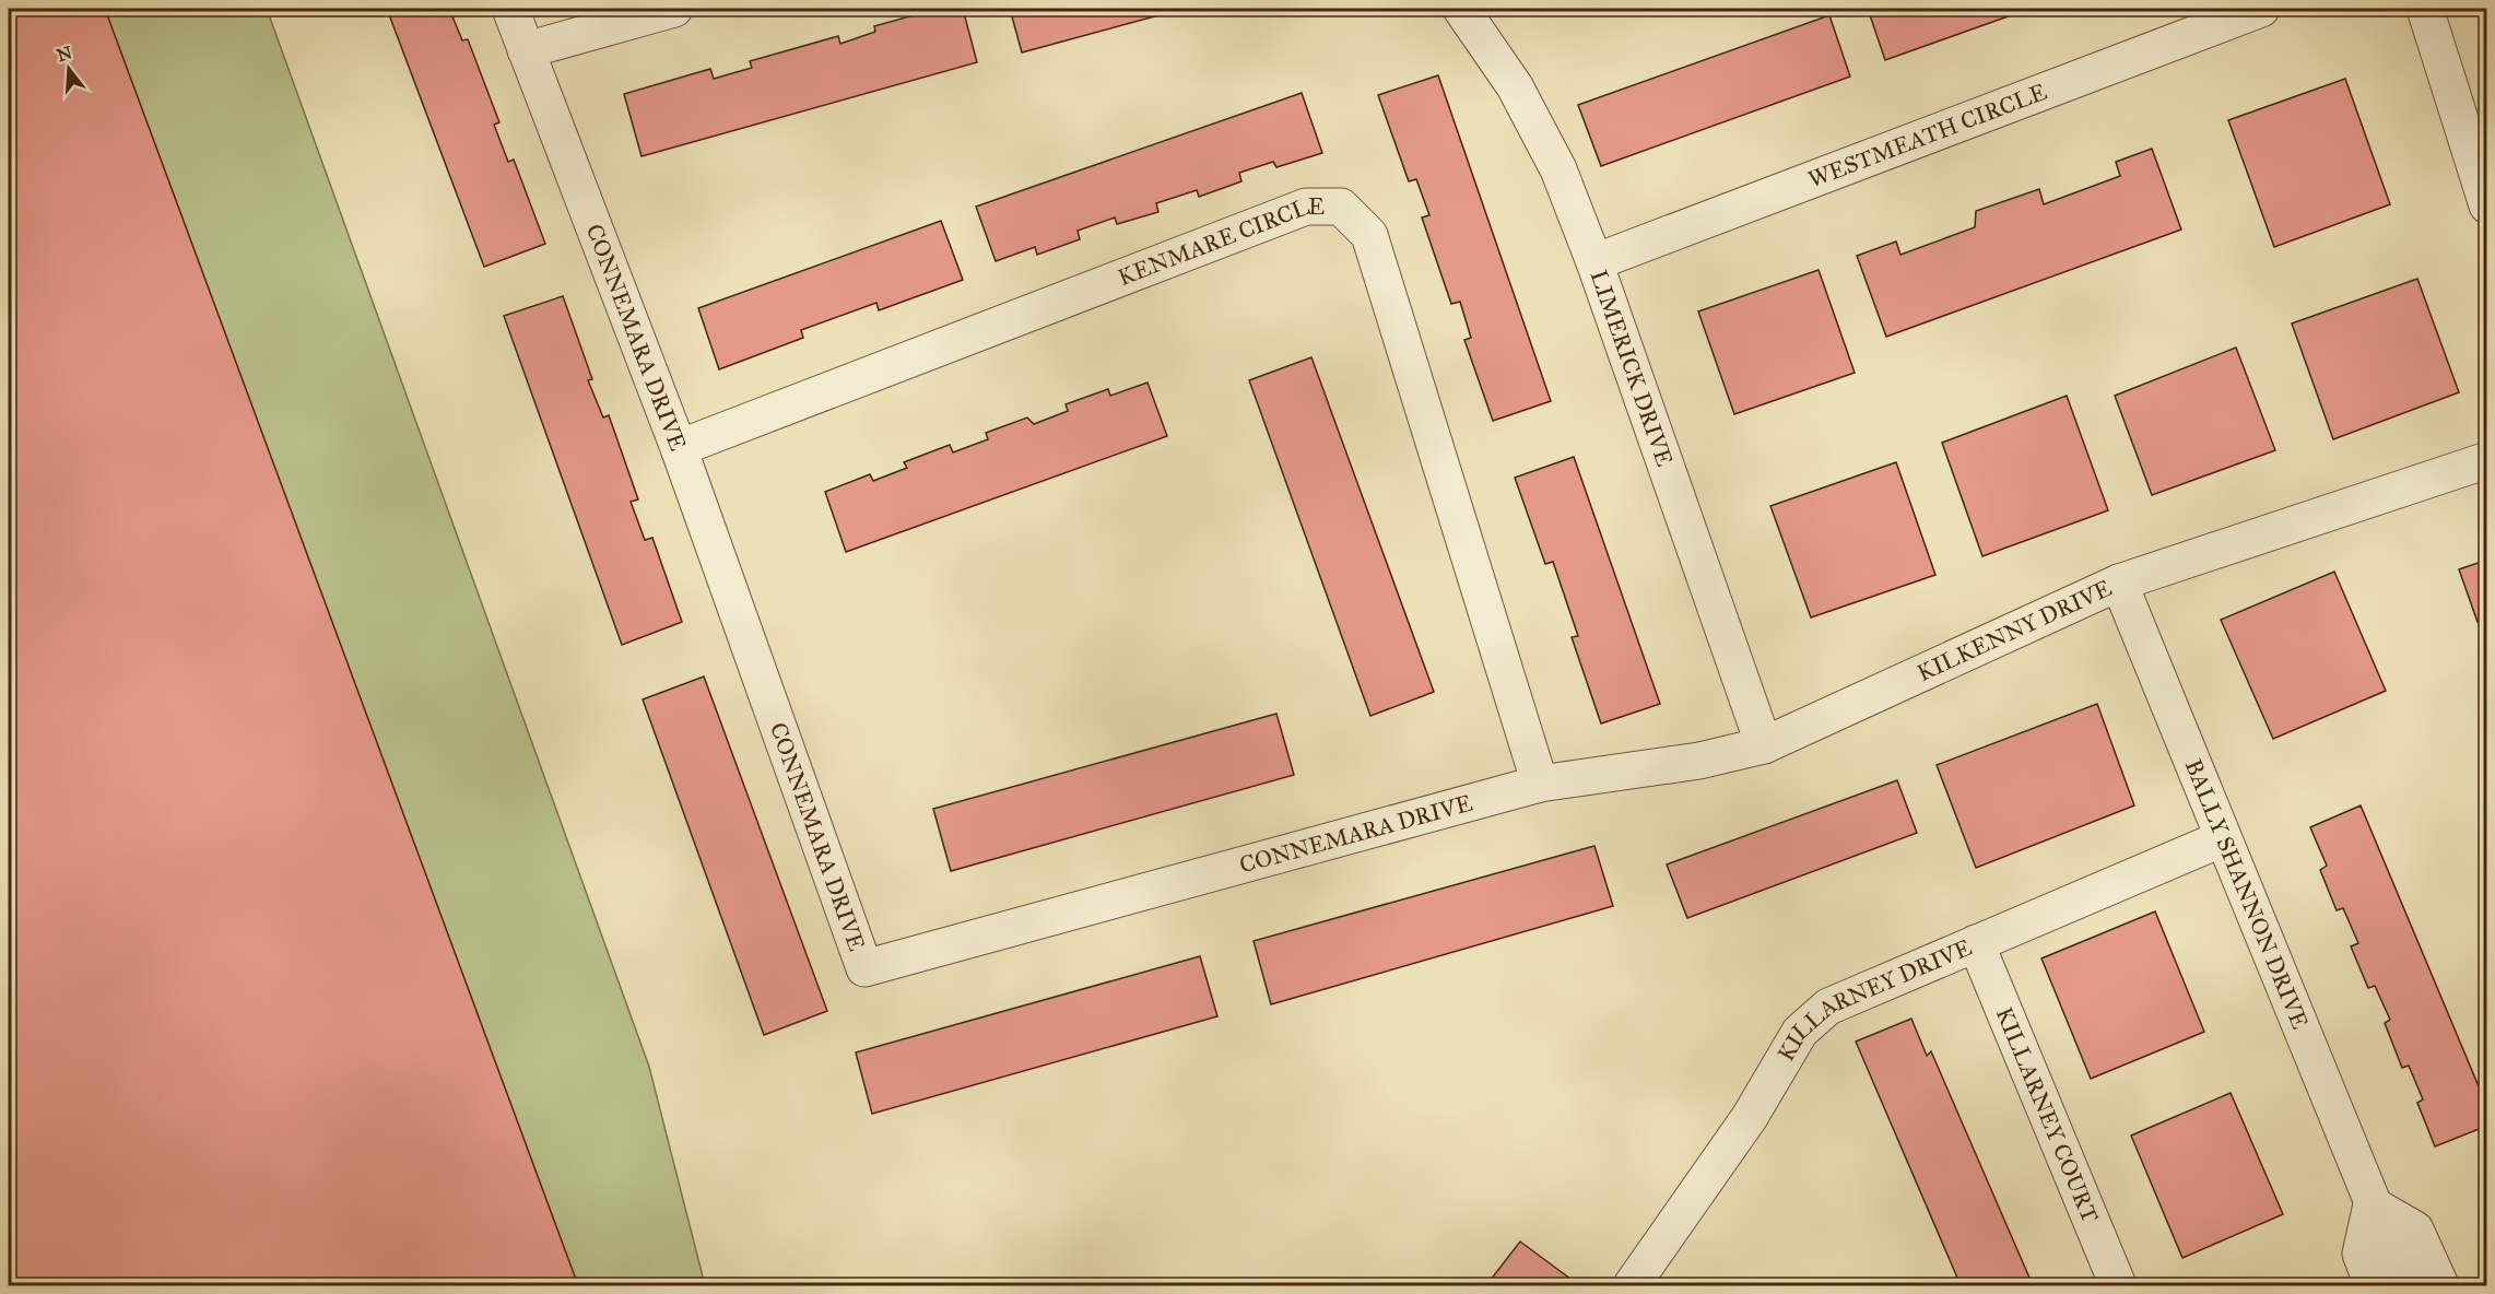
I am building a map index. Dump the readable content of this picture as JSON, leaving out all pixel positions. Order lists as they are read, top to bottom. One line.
{"streets":{"street":["WESTMEATH CIRCLE","KENMARE CIRCLE","CONNEMARA DRIVE","LIMERICK DRIVE","KILKENNY DRIVE","BALLY SHANNON DRIVE","KILLARNEY DRIVE","KILLARNEY COURT"]},"crossings":[["WESTMEATH CIRCLE","LIMERICK DRIVE"],["KENMARE CIRCLE","CONNEMARA DRIVE"],["KENMARE CIRCLE","KILKENNY DRIVE"],["CONNEMARA DRIVE","KILKENNY DRIVE"],["LIMERICK DRIVE","KILKENNY DRIVE"],["KILKENNY DRIVE","BALLY SHANNON DRIVE"],["BALLY SHANNON DRIVE","KILLARNEY DRIVE"],["KILLARNEY DRIVE","KILLARNEY COURT"]],"north":"top"}
